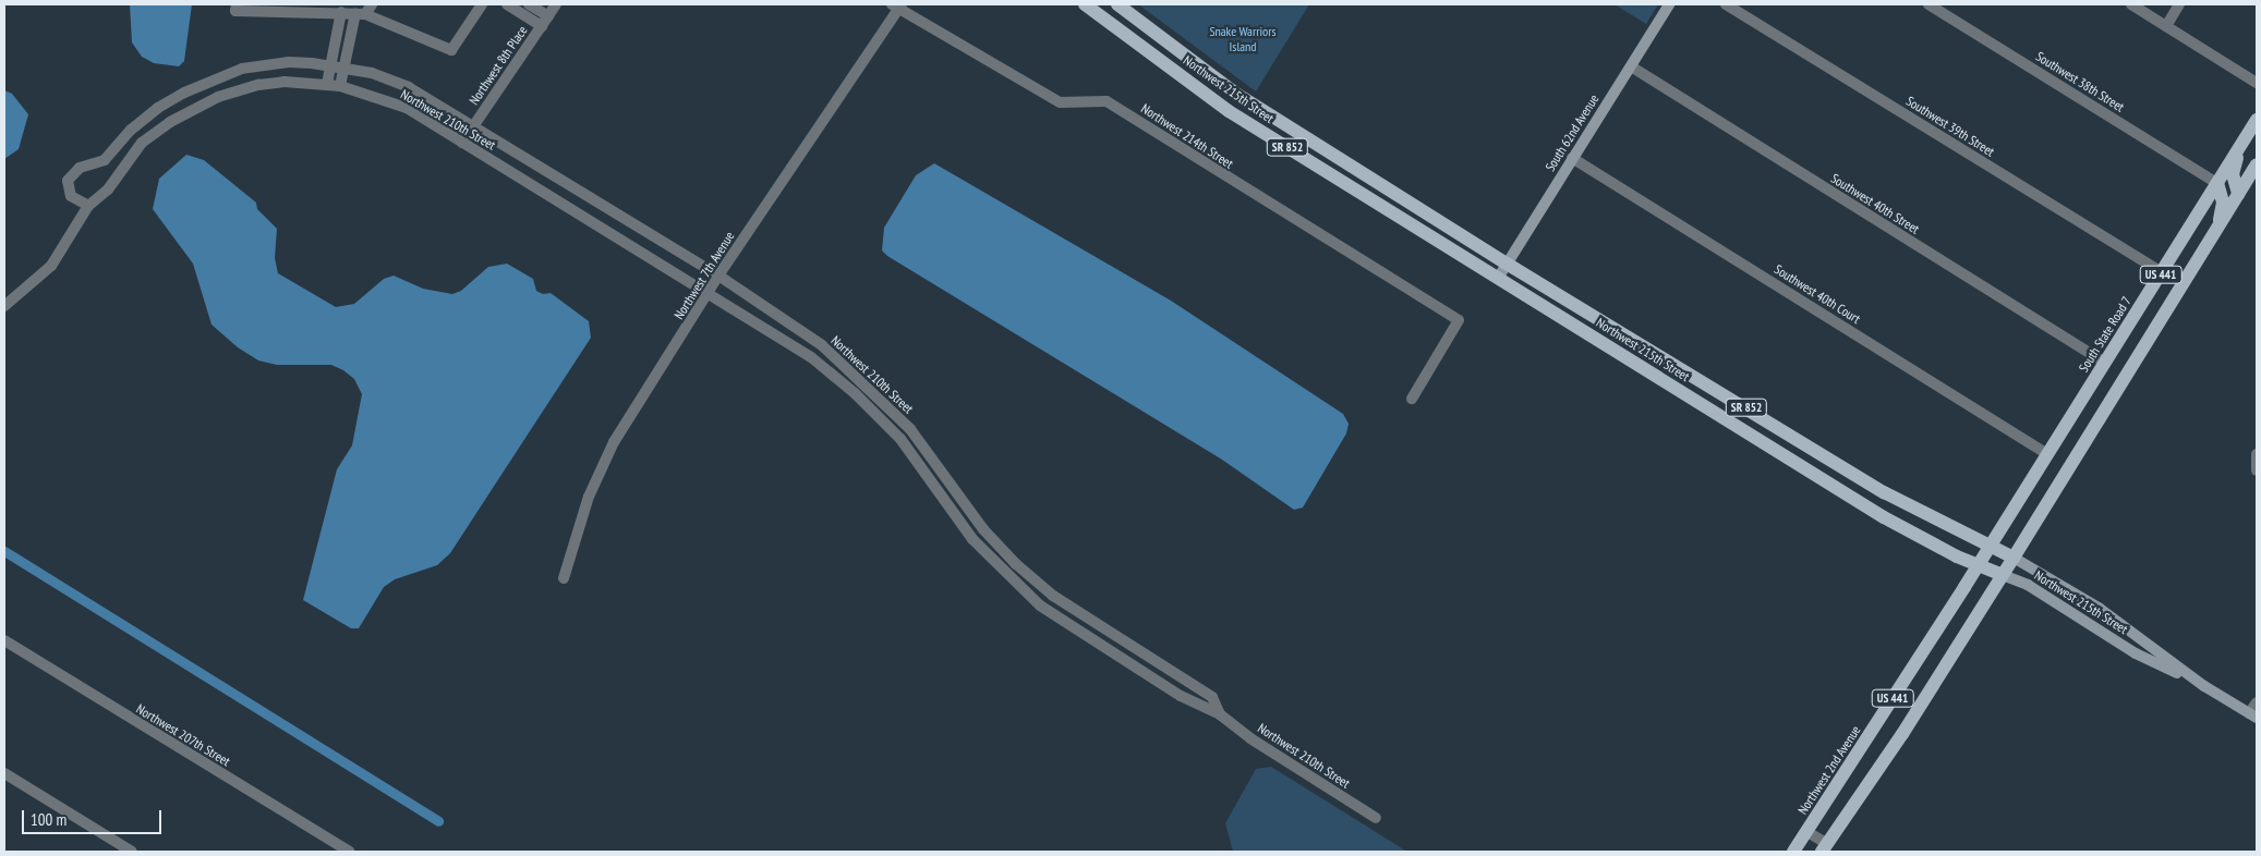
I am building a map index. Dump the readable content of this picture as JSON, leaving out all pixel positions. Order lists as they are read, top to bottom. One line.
{"streets":{"main road":["Northwest 215th Street","SR 852","US 441","South State Road 7","Northwest 2nd Avenue"],"street":["Northwest 8th Place","Southwest 38th Street","Northwest 210th Street","Southwest 39th Street","South 62nd Avenue","Northwest 214th Street","Southwest 40th Street","Northwest 7th Avenue","Southwest 40th Court","Northwest 207th Street"]},"crossings":[["Northwest 8th Place","Northwest 210th Street"],["Southwest 38th Street","South State Road 7"],["Northwest 215th Street","South 62nd Avenue"],["Northwest 215th Street","US 441"],["Northwest 215th Street","South State Road 7"],["Northwest 215th Street","Northwest 2nd Avenue"],["Northwest 210th Street","Northwest 7th Avenue"],["Southwest 39th Street","South State Road 7"],["South 62nd Avenue","Southwest 40th Street"],["South 62nd Avenue","Southwest 40th Court"],["Northwest 214th Street","Northwest 7th Avenue"],["Southwest 40th Street","South State Road 7"],["Southwest 40th Court","South State Road 7"],["South State Road 7","Northwest 2nd Avenue"]],"parks":["Snake Warriors Island"],"scale_bar":"100 m"}
